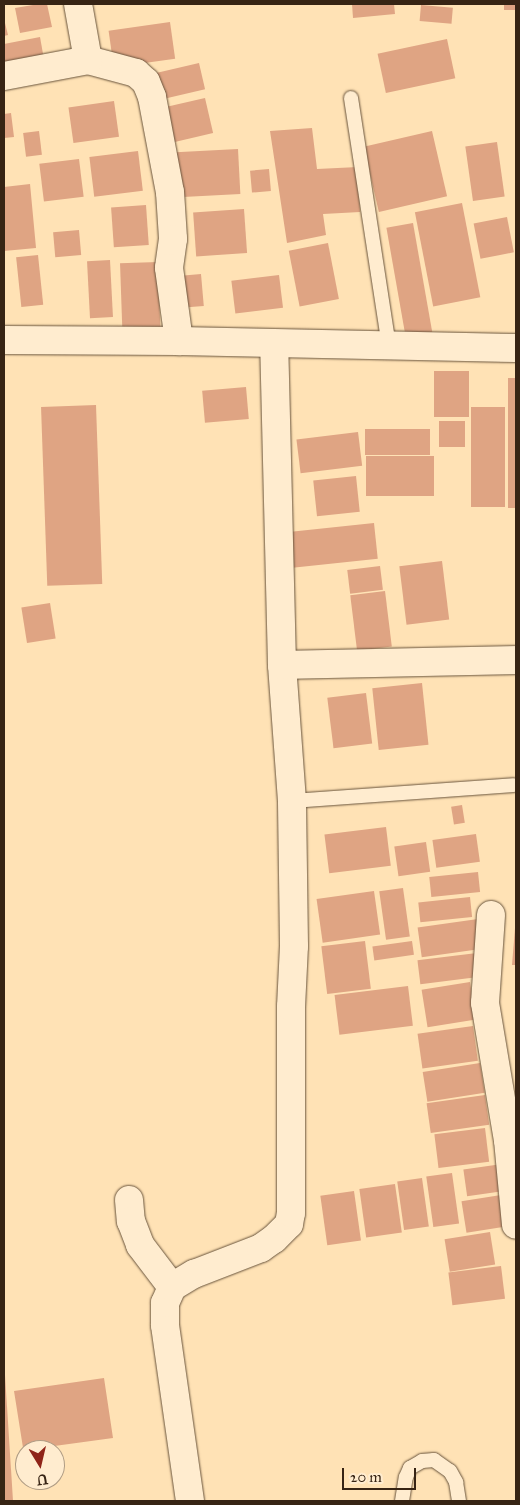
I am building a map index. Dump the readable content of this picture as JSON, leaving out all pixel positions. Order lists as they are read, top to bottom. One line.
{"scale_bar":"20 m","north":"bottom"}
